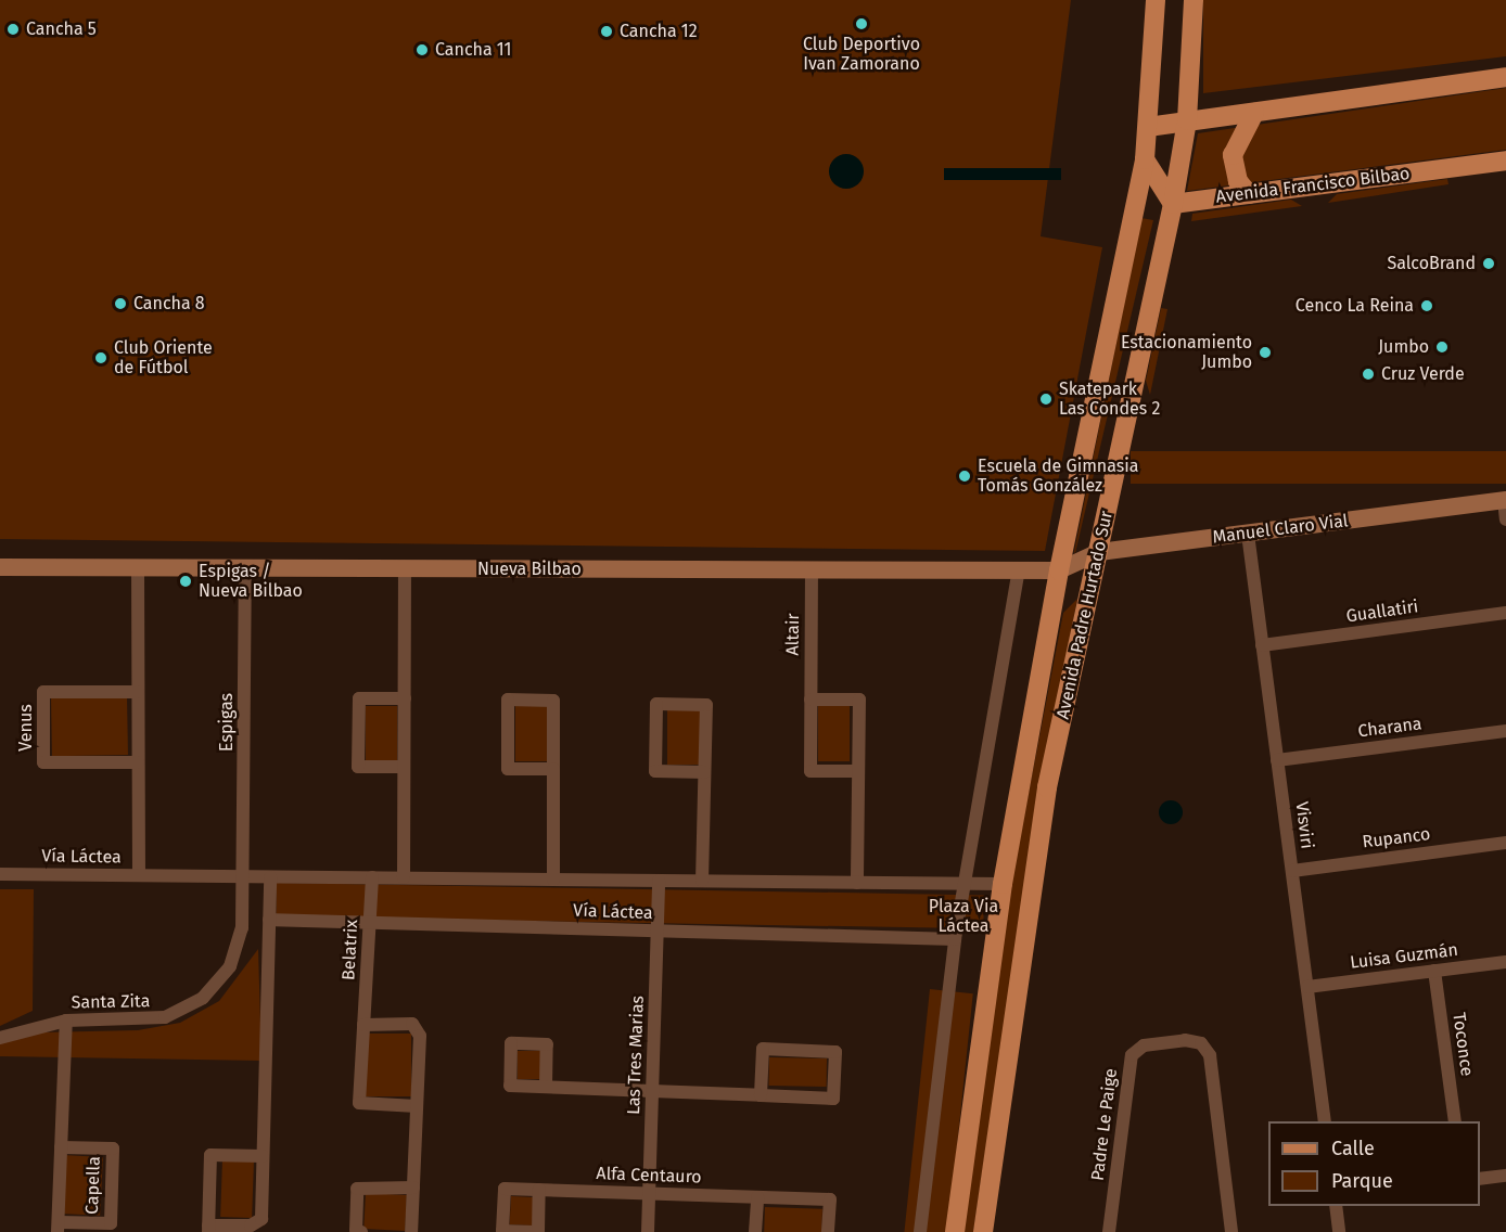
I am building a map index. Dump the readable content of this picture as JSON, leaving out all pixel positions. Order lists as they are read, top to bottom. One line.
{"streets":{"main road":["Avenida Francisco Bilbao","Avenida Padre Hurtado Sur"],"street":["Manuel Claro Vial","Nueva Bilbao","Guallatiri","Altair","Espigas","Venus","Charana","Visviri","Rupanco","Vía Láctea","Belatrix","Luisa Guzmán","Santa Zita","Toconce","Las Tres Marias","Padre Le Paige","Alfa Centauro","Capella"]},"crossings":[["Avenida Francisco Bilbao","Avenida Padre Hurtado Sur"],["Manuel Claro Vial","Nueva Bilbao"],["Manuel Claro Vial","Avenida Padre Hurtado Sur"],["Manuel Claro Vial","Visviri"],["Nueva Bilbao","Avenida Padre Hurtado Sur"],["Nueva Bilbao","Altair"],["Nueva Bilbao","Espigas"],["Guallatiri","Visviri"],["Avenida Padre Hurtado Sur","Vía Láctea"],["Espigas","Vía Láctea"],["Espigas","Santa Zita"],["Charana","Visviri"],["Visviri","Rupanco"],["Visviri","Luisa Guzmán"],["Vía Láctea","Belatrix"],["Vía Láctea","Santa Zita"],["Vía Láctea","Las Tres Marias"],["Luisa Guzmán","Toconce"],["Santa Zita","Capella"],["Las Tres Marias","Alfa Centauro"]],"parks":["Plaza Via Láctea"],"places":["Club Deportivo Ivan Zamorano","Cancha 5","Cancha 12","Cancha 11","SalcoBrand","Cancha 8","Cenco La Reina","Jumbo","Estacionamiento Jumbo","Club Oriente de Fútbol","Cruz Verde","Skatepark Las Condes 2","Escuela de Gimnasia Tomás González","Espigas / Nueva Bilbao"],"legend":["Calle","Parque"]}
